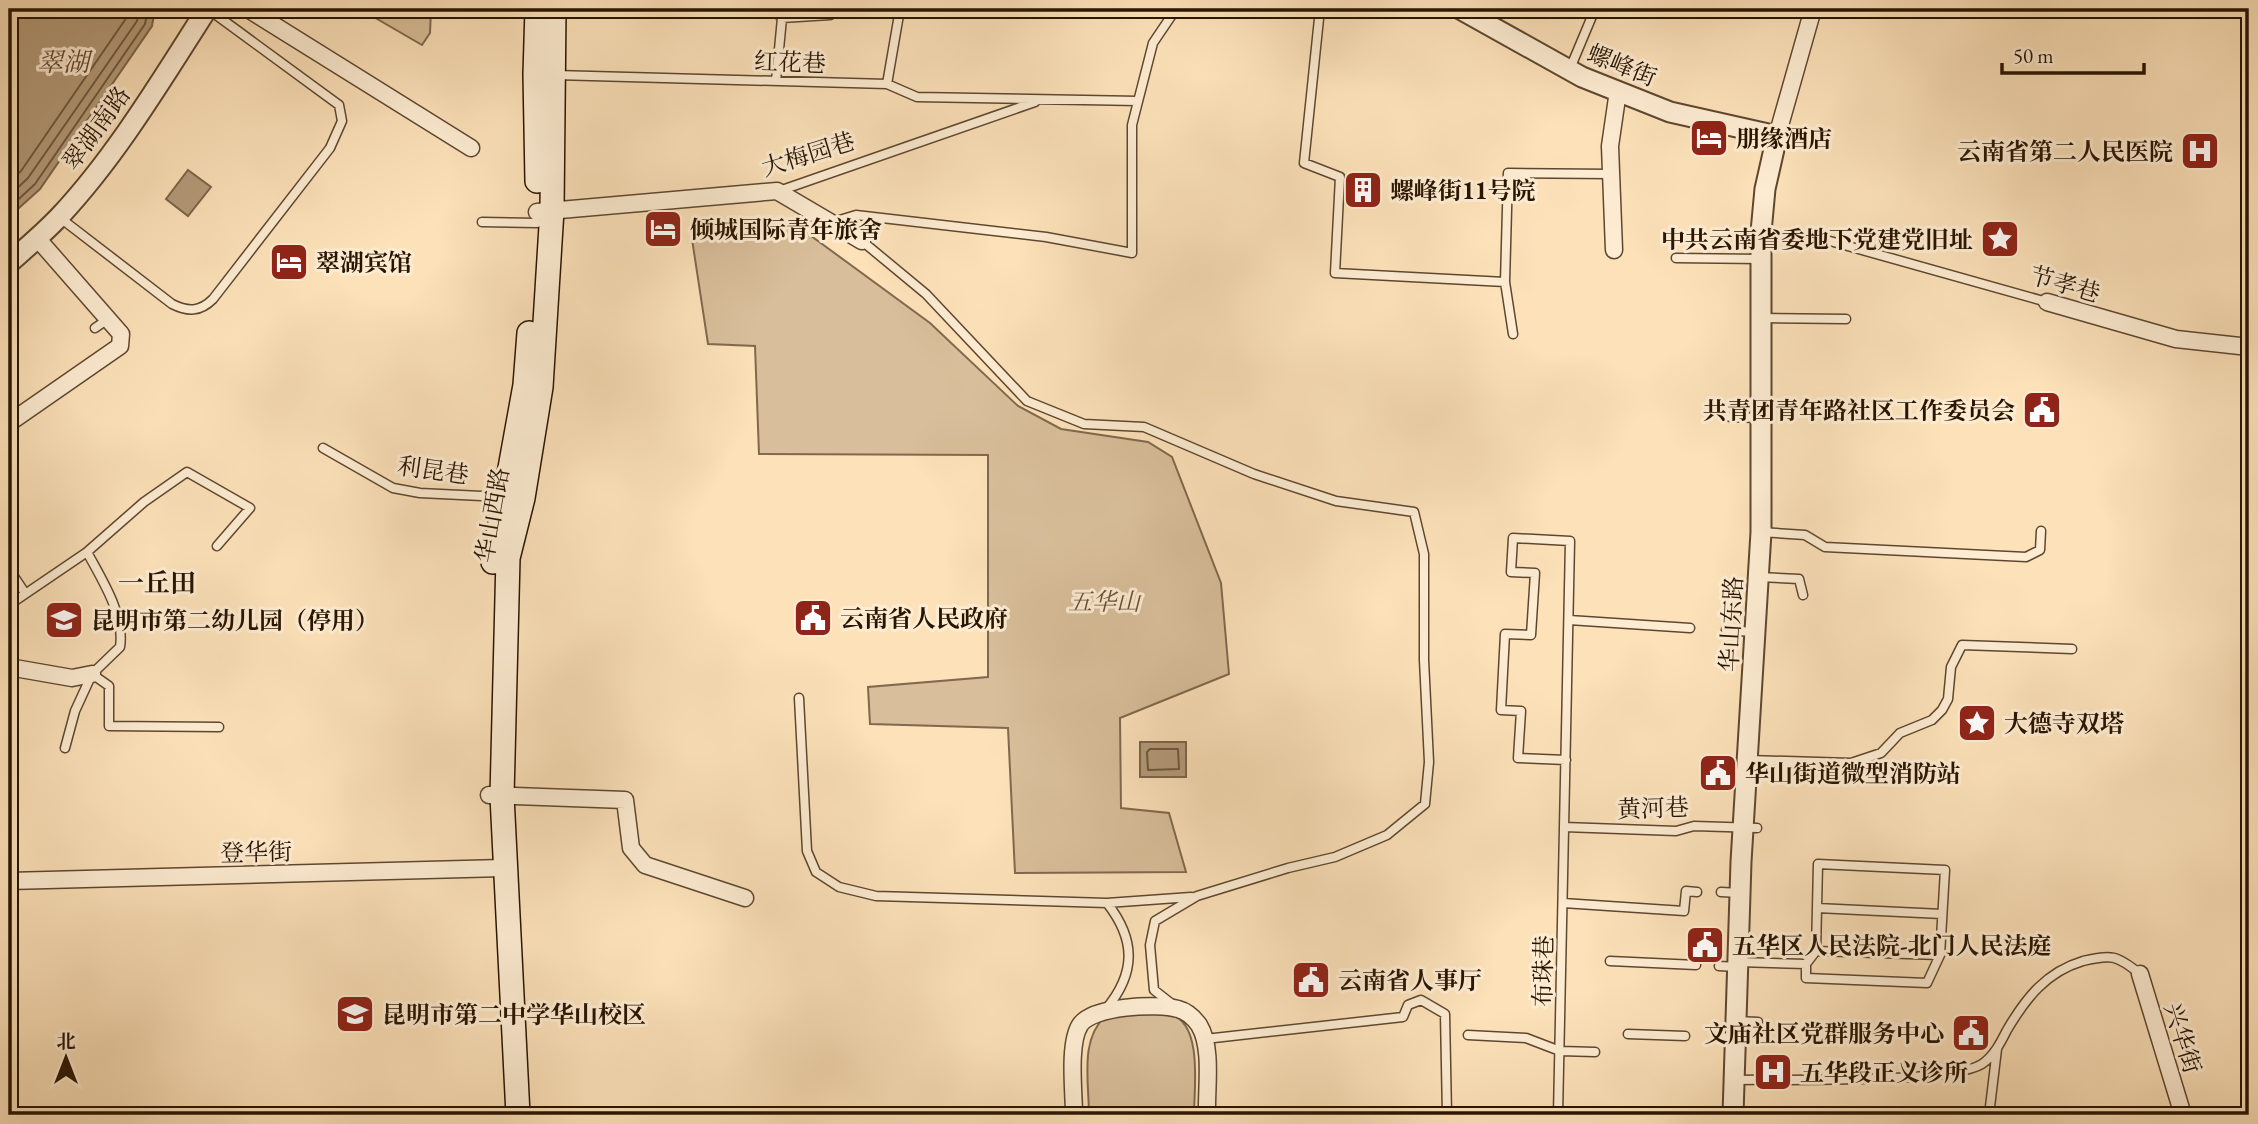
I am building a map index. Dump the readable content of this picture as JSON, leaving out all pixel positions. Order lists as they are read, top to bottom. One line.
{"streets":{"main road":["华山西路"],"street":["螺峰街","翠湖南路","大梅园巷","节孝巷","华山东路","登华街","兴华街"],"lane":["红花巷","利昆巷","黄河巷","布珠巷"]},"crossings":[["红花巷","大梅园巷"],["红花巷","华山西路"],["螺峰街","华山东路"],["大梅园巷","华山西路"],["利昆巷","华山西路"],["华山西路","登华街"],["华山东路","黄河巷"],["黄河巷","布珠巷"]],"districts":["一丘田"],"water":["翠湖"],"parks":["五华山"],"places":{"hotel":["朋缘酒店","倾城国际青年旅舍","翠湖宾馆"],"hospital":["云南省第二人民医院","五华段正义诊所"],"building":["螺峰街11号院"],"place":["中共云南省委地下党建党旧址","大德寺双塔"],"public building":["共青团青年路社区工作委员会","云南省人民政府","华山街道微型消防站","五华区人民法院-北门人民法庭","云南省人事厅","文庙社区党群服务中心"],"school or university":["昆明市第二幼儿园（停用）","昆明市第二中学华山校区"]},"scale_bar":"50 m","north":"top"}
